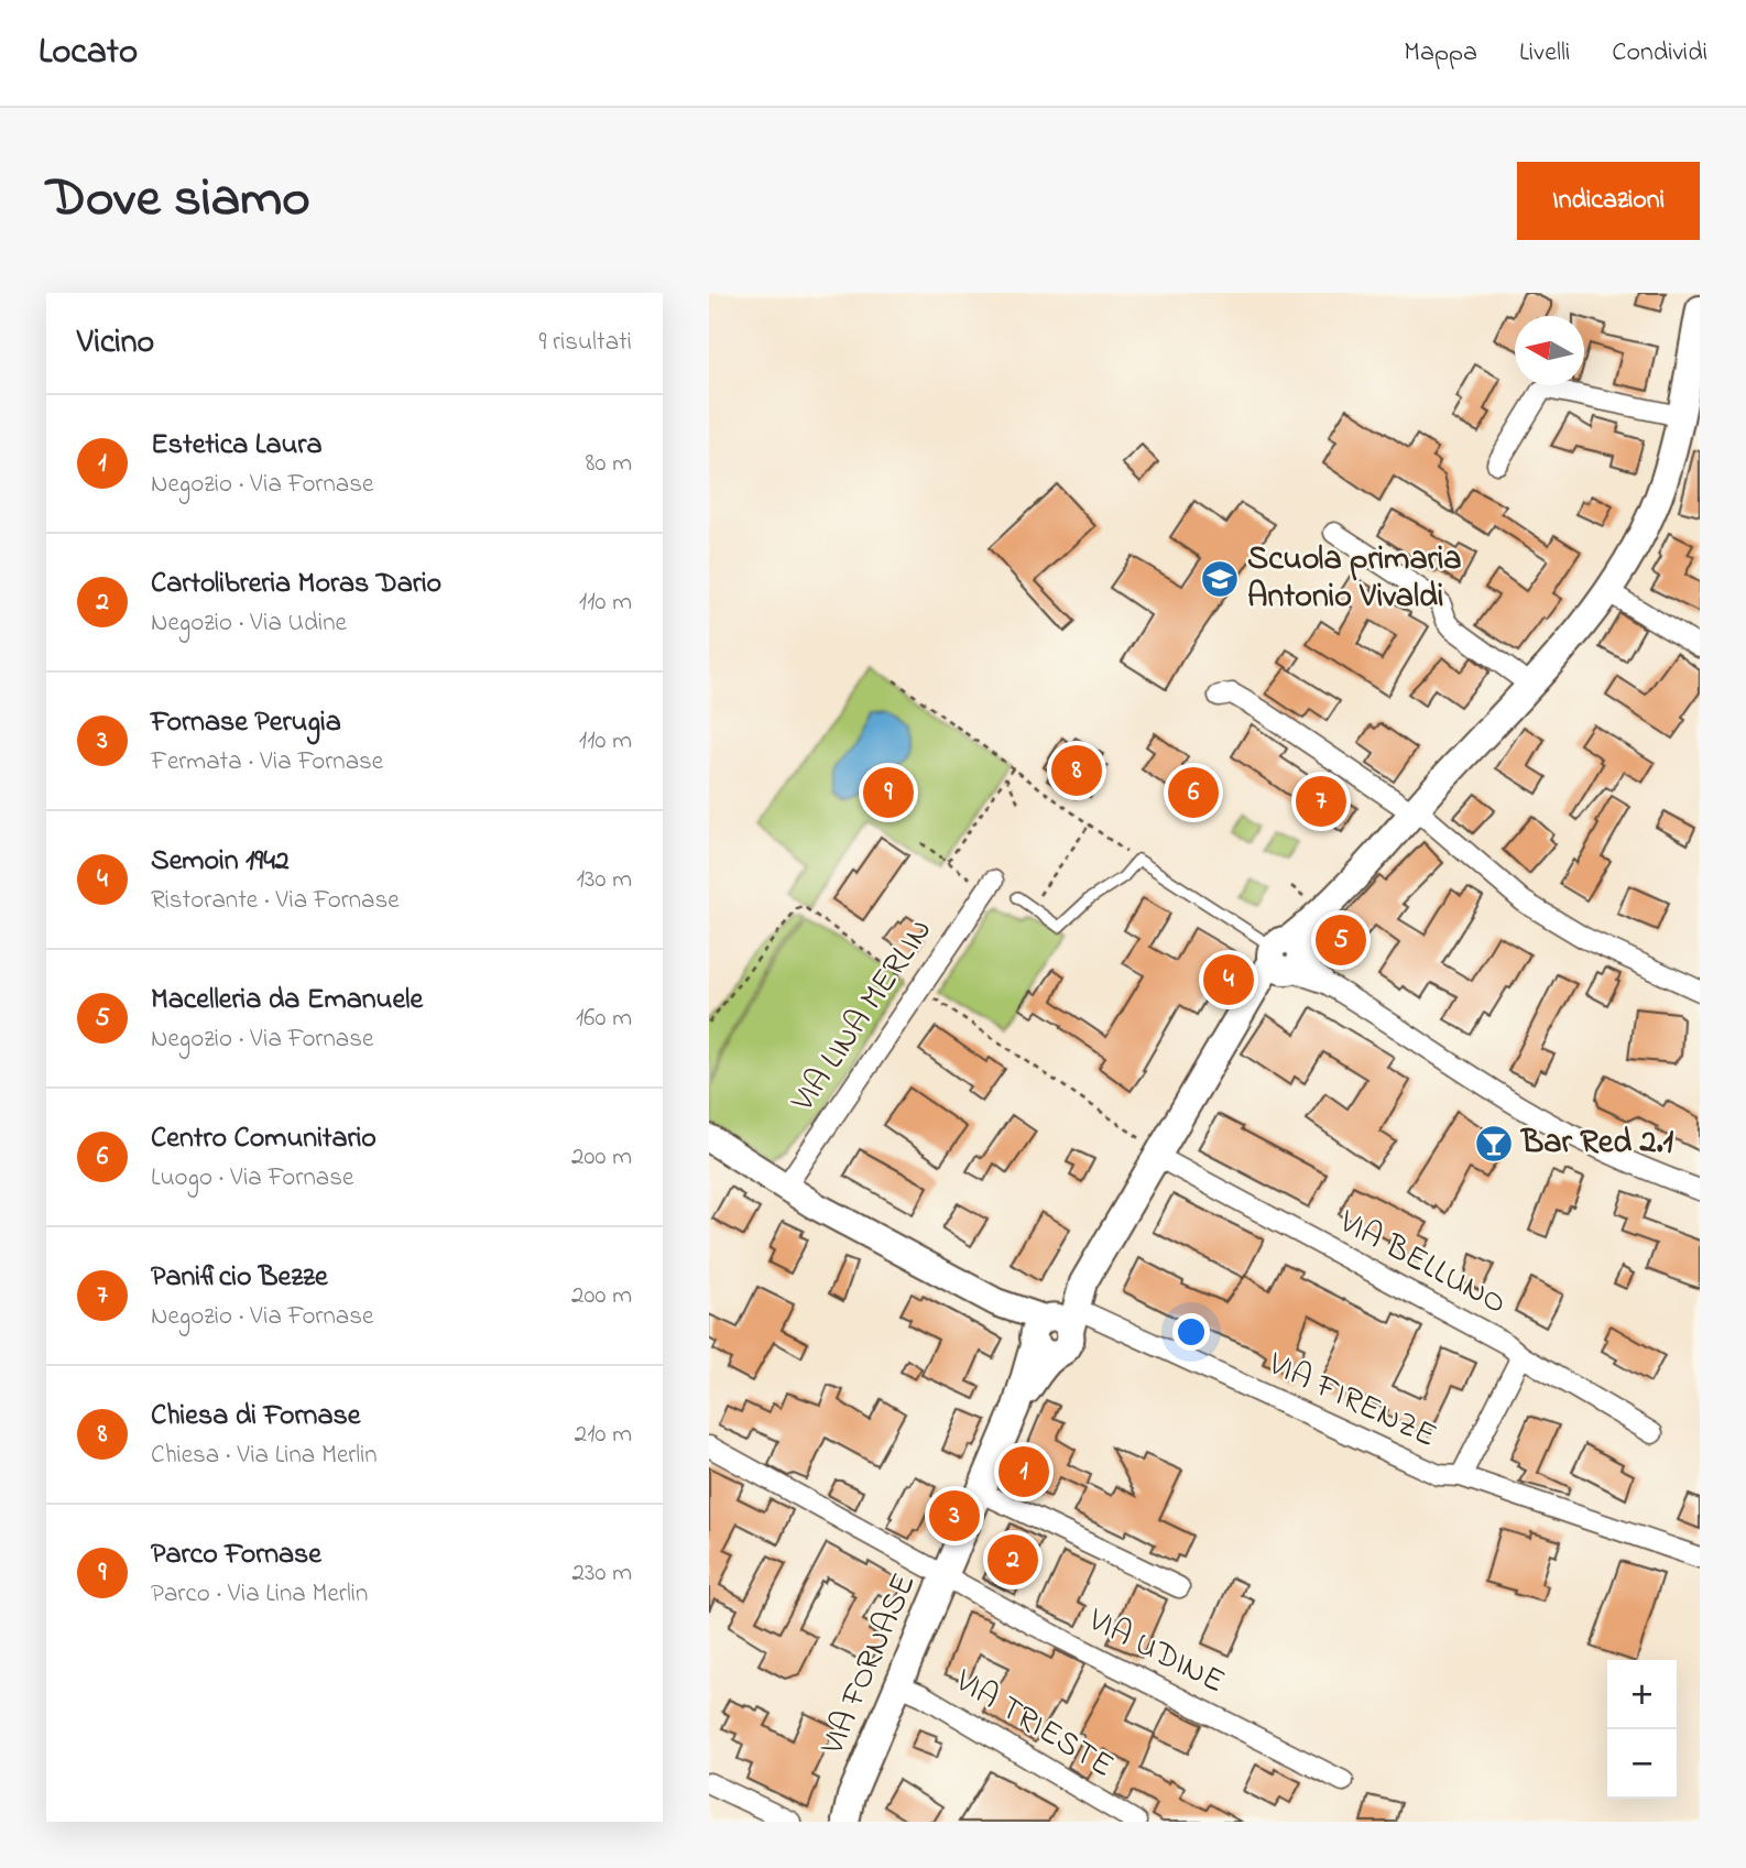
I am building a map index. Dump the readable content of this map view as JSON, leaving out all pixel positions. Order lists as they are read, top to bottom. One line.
{"streets":{"street":["VIA LINA MERLIN","VIA BELLUNO","VIA FIRENZE","VIA UDINE","VIA FORNASE","VIA TRIESTE"]},"crossings":[["VIA BELLUNO","VIA FORNASE"],["VIA FIRENZE","VIA FORNASE"],["VIA UDINE","VIA FORNASE"],["VIA FORNASE","VIA TRIESTE"]],"places":{"school or university":["Scuola primaria Antonio Vivaldi"],"bar":["Bar Red 2.1"]},"north":"left","page":{"header":"Locato","nav":["Mappa","Livelli","Condividi"],"title":"Dove siamo","buttons":"Indicazioni","heading":["Vicino","9 risultati"],"list":[{"mark":"1","name":"Estetica Laura","note":"Negozio · Via Fornase","value":"80 m"},{"mark":"2","name":"Cartolibreria Moras Dario","note":"Negozio · Via Udine","value":"110 m"},{"mark":"3","name":"Fornase Perugia","note":"Fermata · Via Fornase","value":"110 m"},{"mark":"4","name":"Semoin 1942","note":"Ristorante · Via Fornase","value":"130 m"},{"mark":"5","name":"Macelleria da Emanuele","note":"Negozio · Via Fornase","value":"160 m"},{"mark":"6","name":"Centro Comunitario","note":"Luogo · Via Fornase","value":"200 m"},{"mark":"7","name":"Panificio Bezze","note":"Negozio · Via Fornase","value":"200 m"},{"mark":"8","name":"Chiesa di Fornase","note":"Chiesa · Via Lina Merlin","value":"210 m"},{"mark":"9","name":"Parco Fornase","note":"Parco · Via Lina Merlin","value":"230 m"}],"pins":["8","6","9","7","5","4","1","3","2"],"map_buttons":["+","−"]}}
